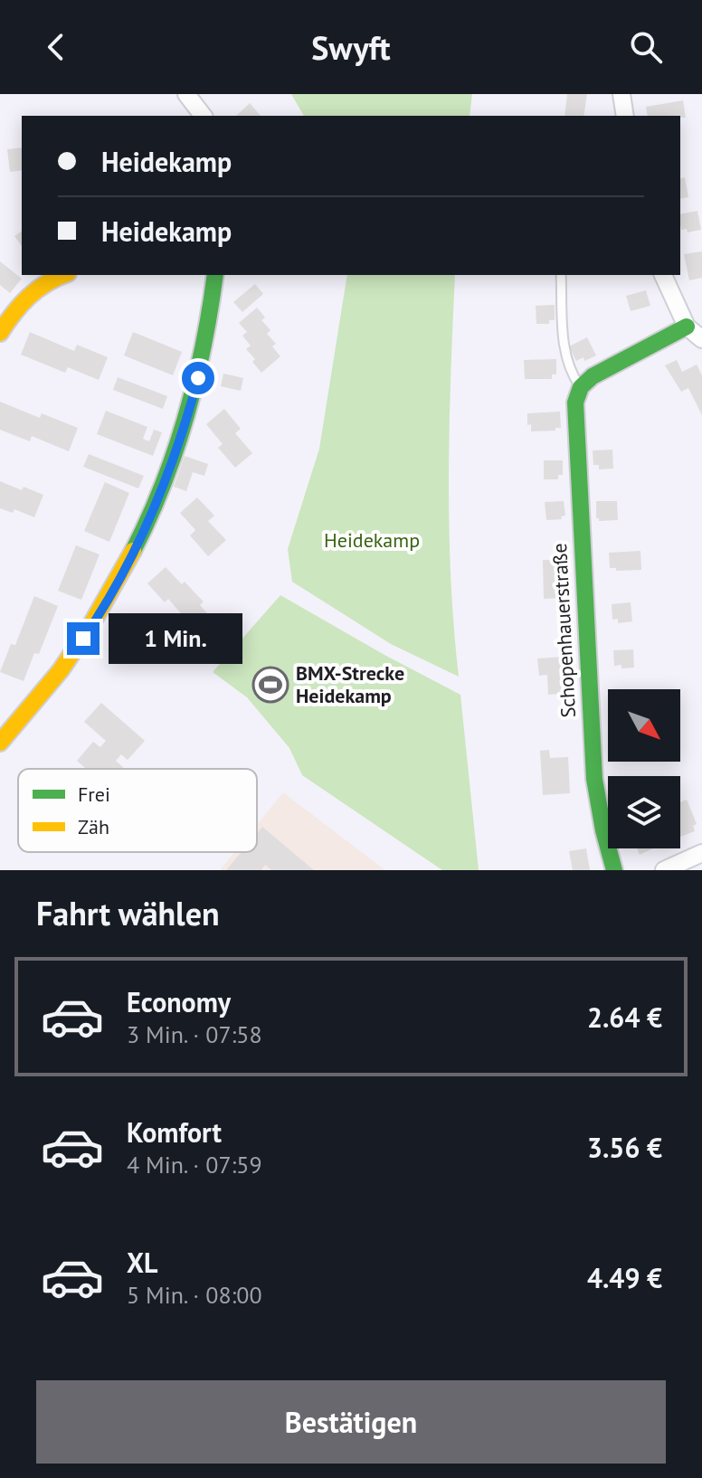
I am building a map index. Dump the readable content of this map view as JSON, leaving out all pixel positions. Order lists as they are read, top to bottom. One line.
{"streets":{"street":["Schopenhauerstraße"]},"parks":["Heidekamp"],"places":{"sports":["BMX-Strecke Heidekamp"]},"legend":["Frei","Zäh"],"north":"bottom right","page":{"header":"Swyft","banner":["Heidekamp","Heidekamp"],"bubble":"1 Min.","heading":"Fahrt wählen","list":[{"name":"Economy","note":"3 Min. · 07:58","value":"2.64 €"},{"name":"Komfort","note":"4 Min. · 07:59","value":"3.56 €"},{"name":"XL","note":"5 Min. · 08:00","value":"4.49 €"}],"buttons":"Bestätigen"}}
